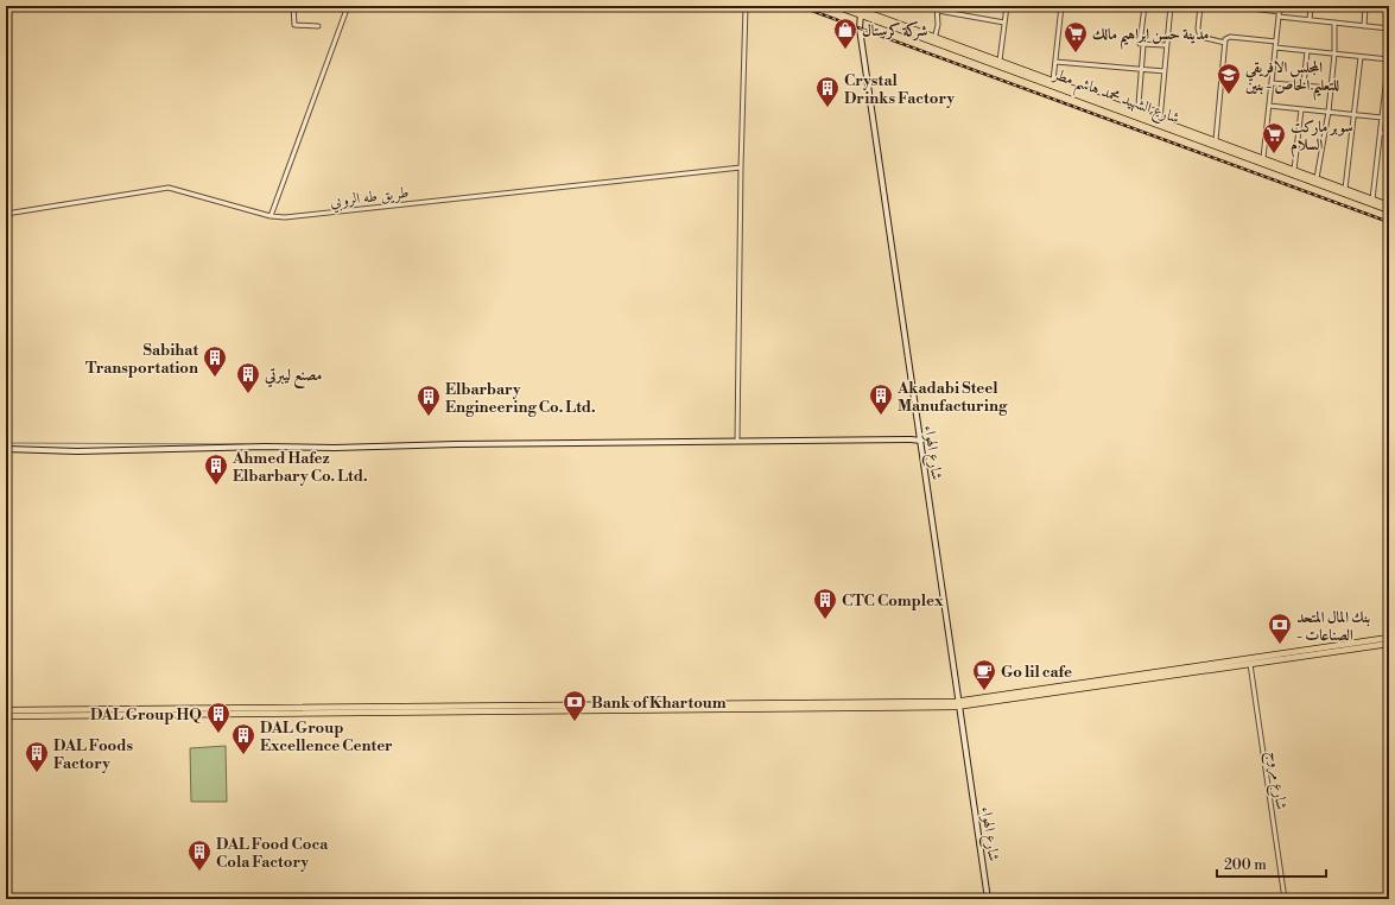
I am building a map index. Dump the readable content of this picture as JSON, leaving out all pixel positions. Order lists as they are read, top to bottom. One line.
{"streets":{"main road":["شارع الشهيد محمد هاشم مطر"],"street":["طريق طه الروبي","شارع الهواء","شارع مروج"]},"crossings":[["شارع الشهيد محمد هاشم مطر","شارع الهواء"]],"places":{"shop":["شركة كرستال"],"supermarket":["مدينة حسن ابراهيم مالك","سوبر ماركت السلام"],"school or university":["المجلس الافريقي للتعليم الخاص - بنين"],"building":["Crystal Drinks Factory","Sabihat Transportation","مصنع ليبرتي","Akadabi Steel Manufacturing","Elbarbary Engineering Co. Ltd.","Ahmed Hafez Elbarbary Co. Ltd.","CTC Complex","DAL Group HQ","DAL Group Excellence Center","DAL Foods Factory","DAL Food Coca Cola Factory"],"bank":["بنك المال المتحد - الصناعات","Bank of Khartoum"],"cafe":["Go lil cafe"]},"scale_bar":"200 m"}
